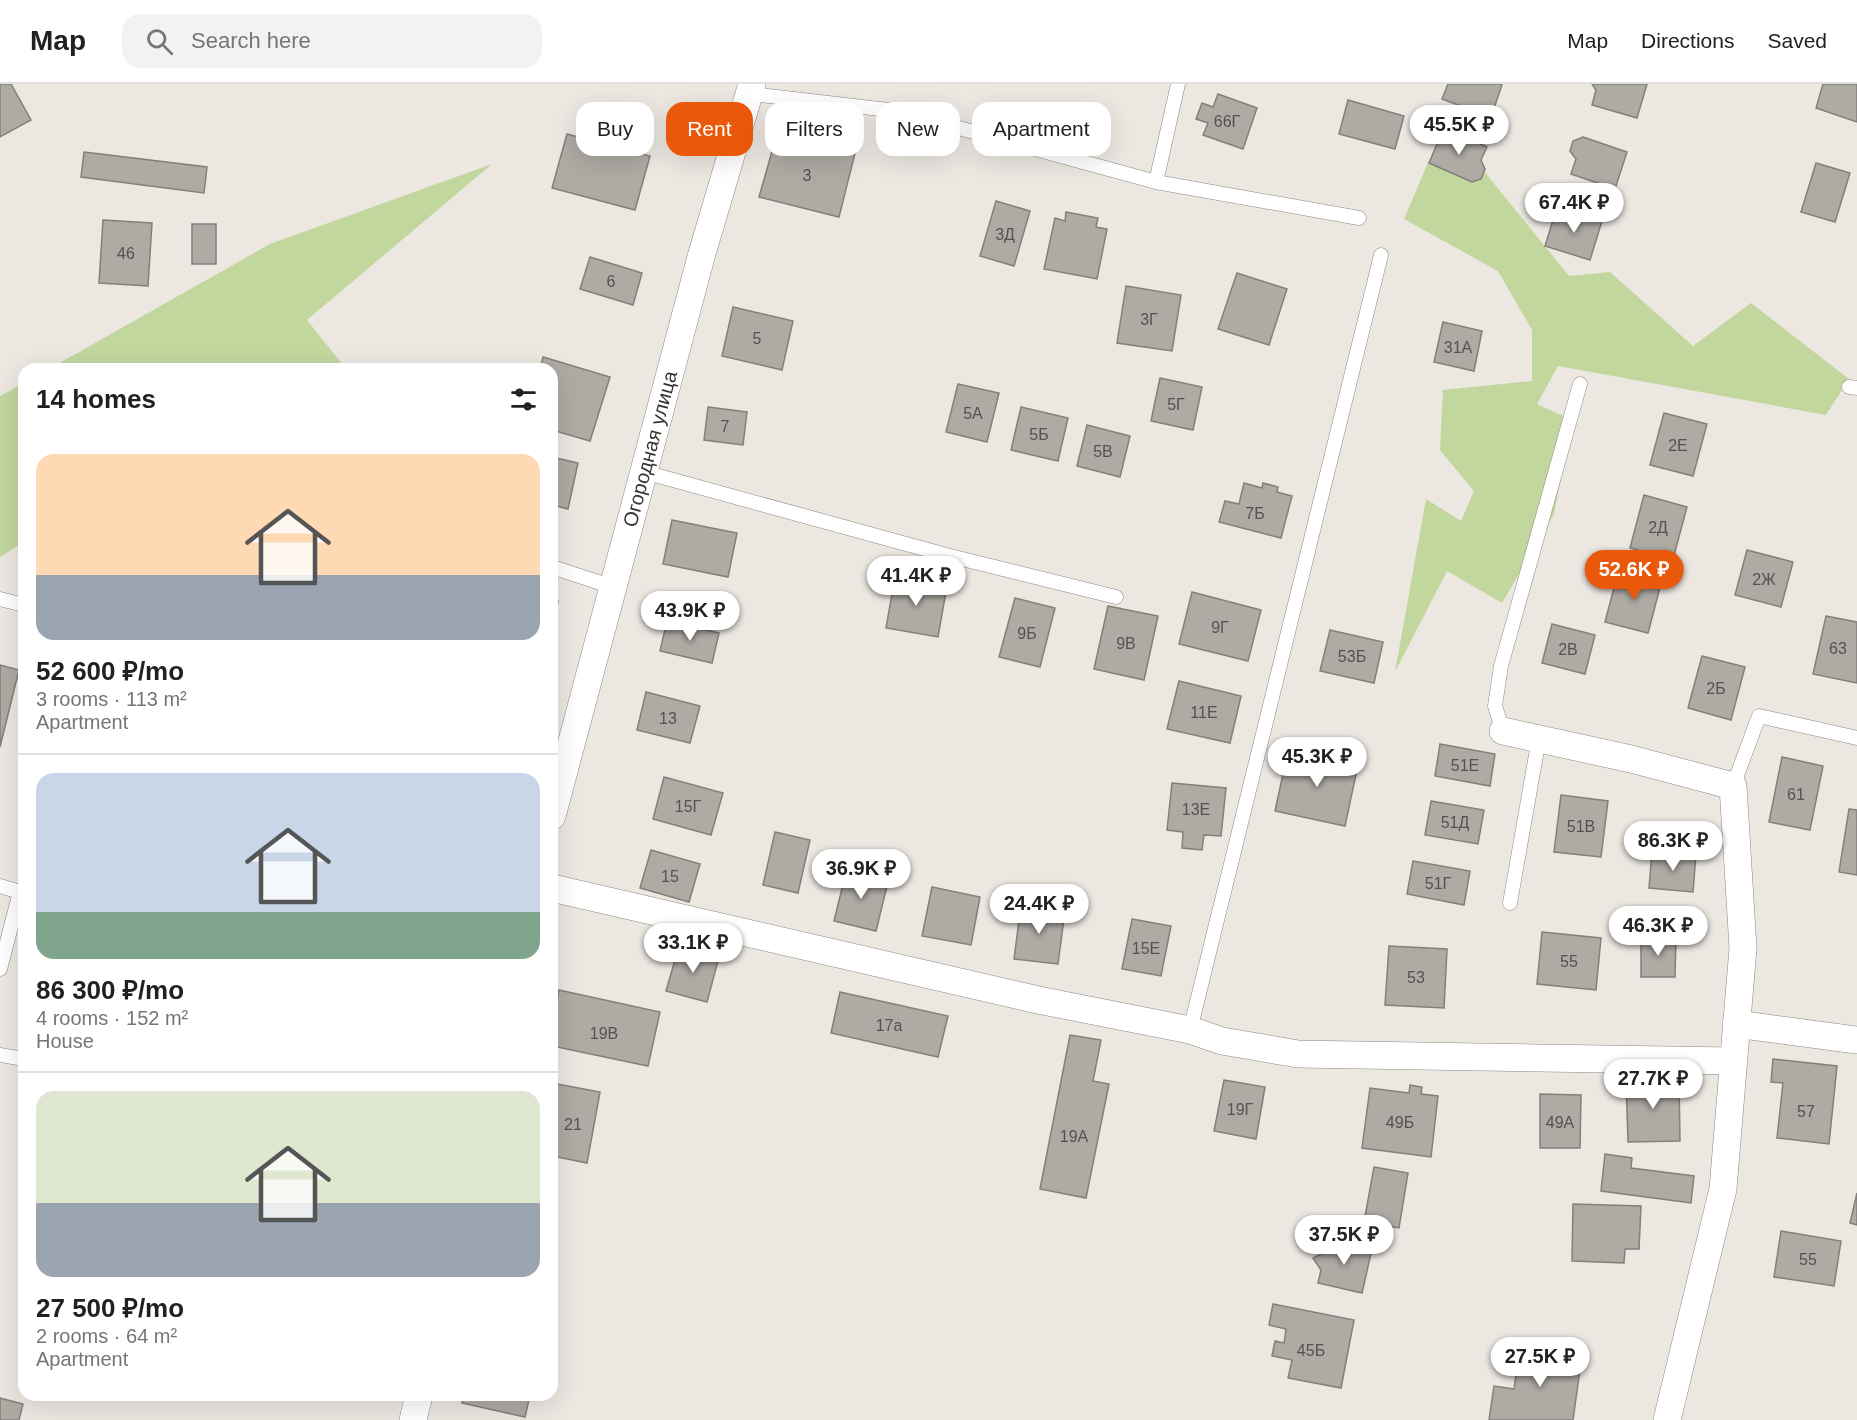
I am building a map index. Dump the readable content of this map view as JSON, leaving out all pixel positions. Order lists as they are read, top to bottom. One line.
{"streets":{"street":["Огородная улица"]},"house_numbers":["66Г","3","3Д","46","6","3Г","5","31А","5Г","5А","7","5Б","2Е","5В","7Б","2Д","2Ж","9Г","9Б","9В","63","2В","53Б","2Б","11Е","13","51Е","61","15Г","13Е","51Д","51В","15","51Г","15Е","55","53","17а","19В","19Г","57","49Б","49А","21","19А","55","45Б"],"page":{"header":"Map","search":"Search here","nav":["Map","Directions","Saved"],"chip":["Buy","Rent","Filters","New","Apartment"],"price":["45.5K ₽","67.4K ₽","52.6K ₽","41.4K ₽","43.9K ₽","45.3K ₽","86.3K ₽","36.9K ₽","24.4K ₽","46.3K ₽","33.1K ₽","27.7K ₽","37.5K ₽","27.5K ₽"],"heading":"14 homes","list":[{"name":"52 600 ₽/mo","note":"3 rooms · 113 m² · Apartment"},{"name":"86 300 ₽/mo","note":"4 rooms · 152 m² · House"},{"name":"27 500 ₽/mo","note":"2 rooms · 64 m² · Apartment"}]}}
